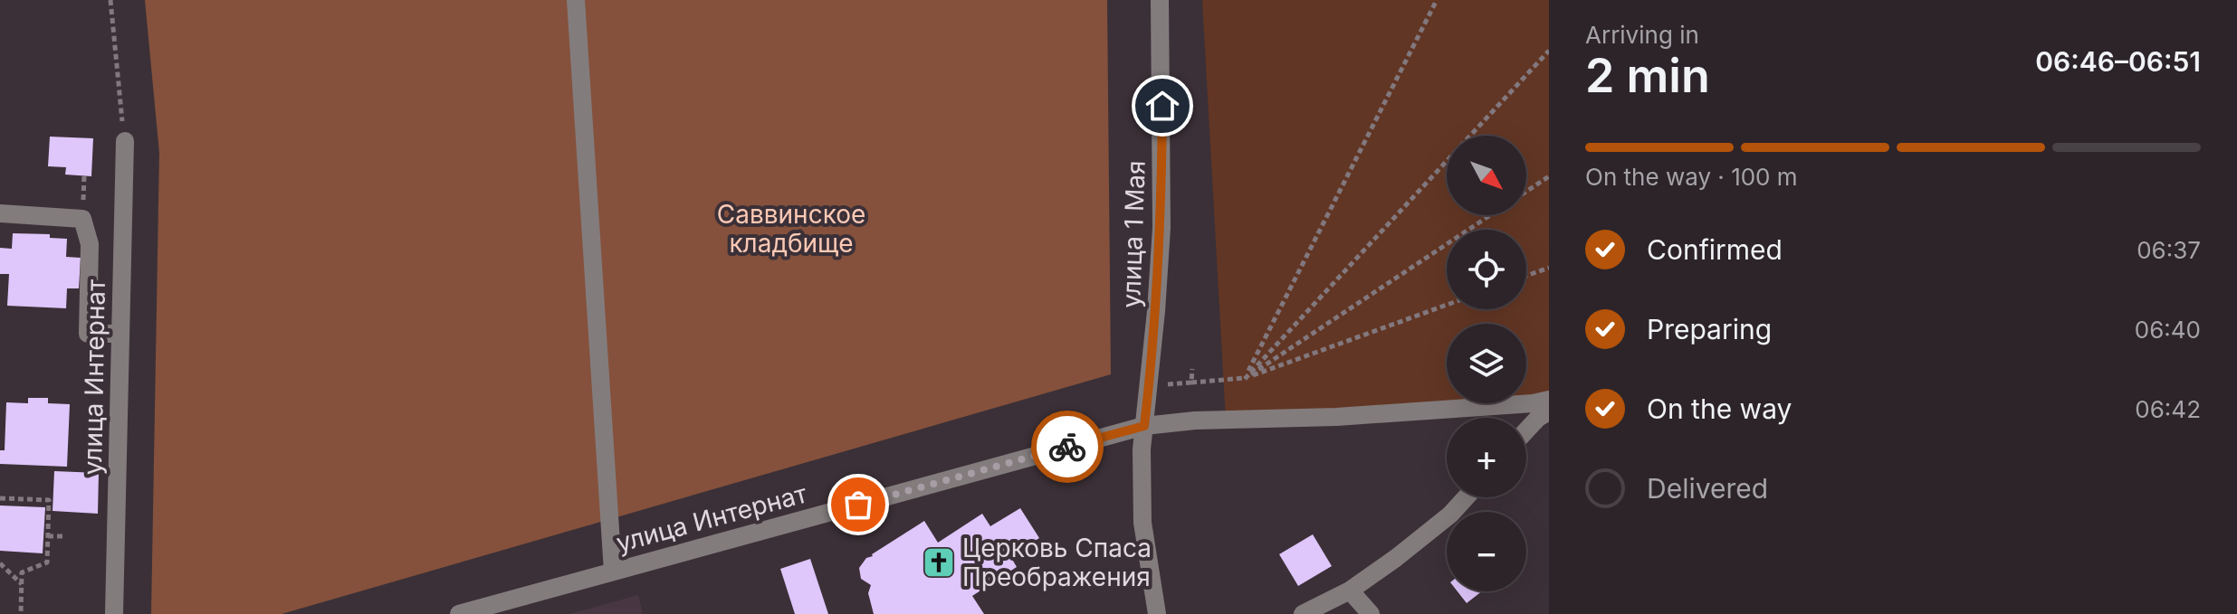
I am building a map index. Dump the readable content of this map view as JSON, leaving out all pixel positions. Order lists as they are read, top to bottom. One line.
{"streets":{"street":["улица 1 Мая","улица Интернат"]},"crossings":[["улица 1 Мая","улица Интернат"]],"parks":["Саввинское кладбище"],"places":{"church":["Церковь Спаса Преображения"]},"north":"bottom right","page":{"heading":["2 min","Arriving in","06:46–06:51"],"bar":"On the way · 100 m","map_buttons":["+","−"],"list":[["Confirmed","06:37"],["Preparing","06:40"],["On the way","06:42"],"Delivered"]}}
